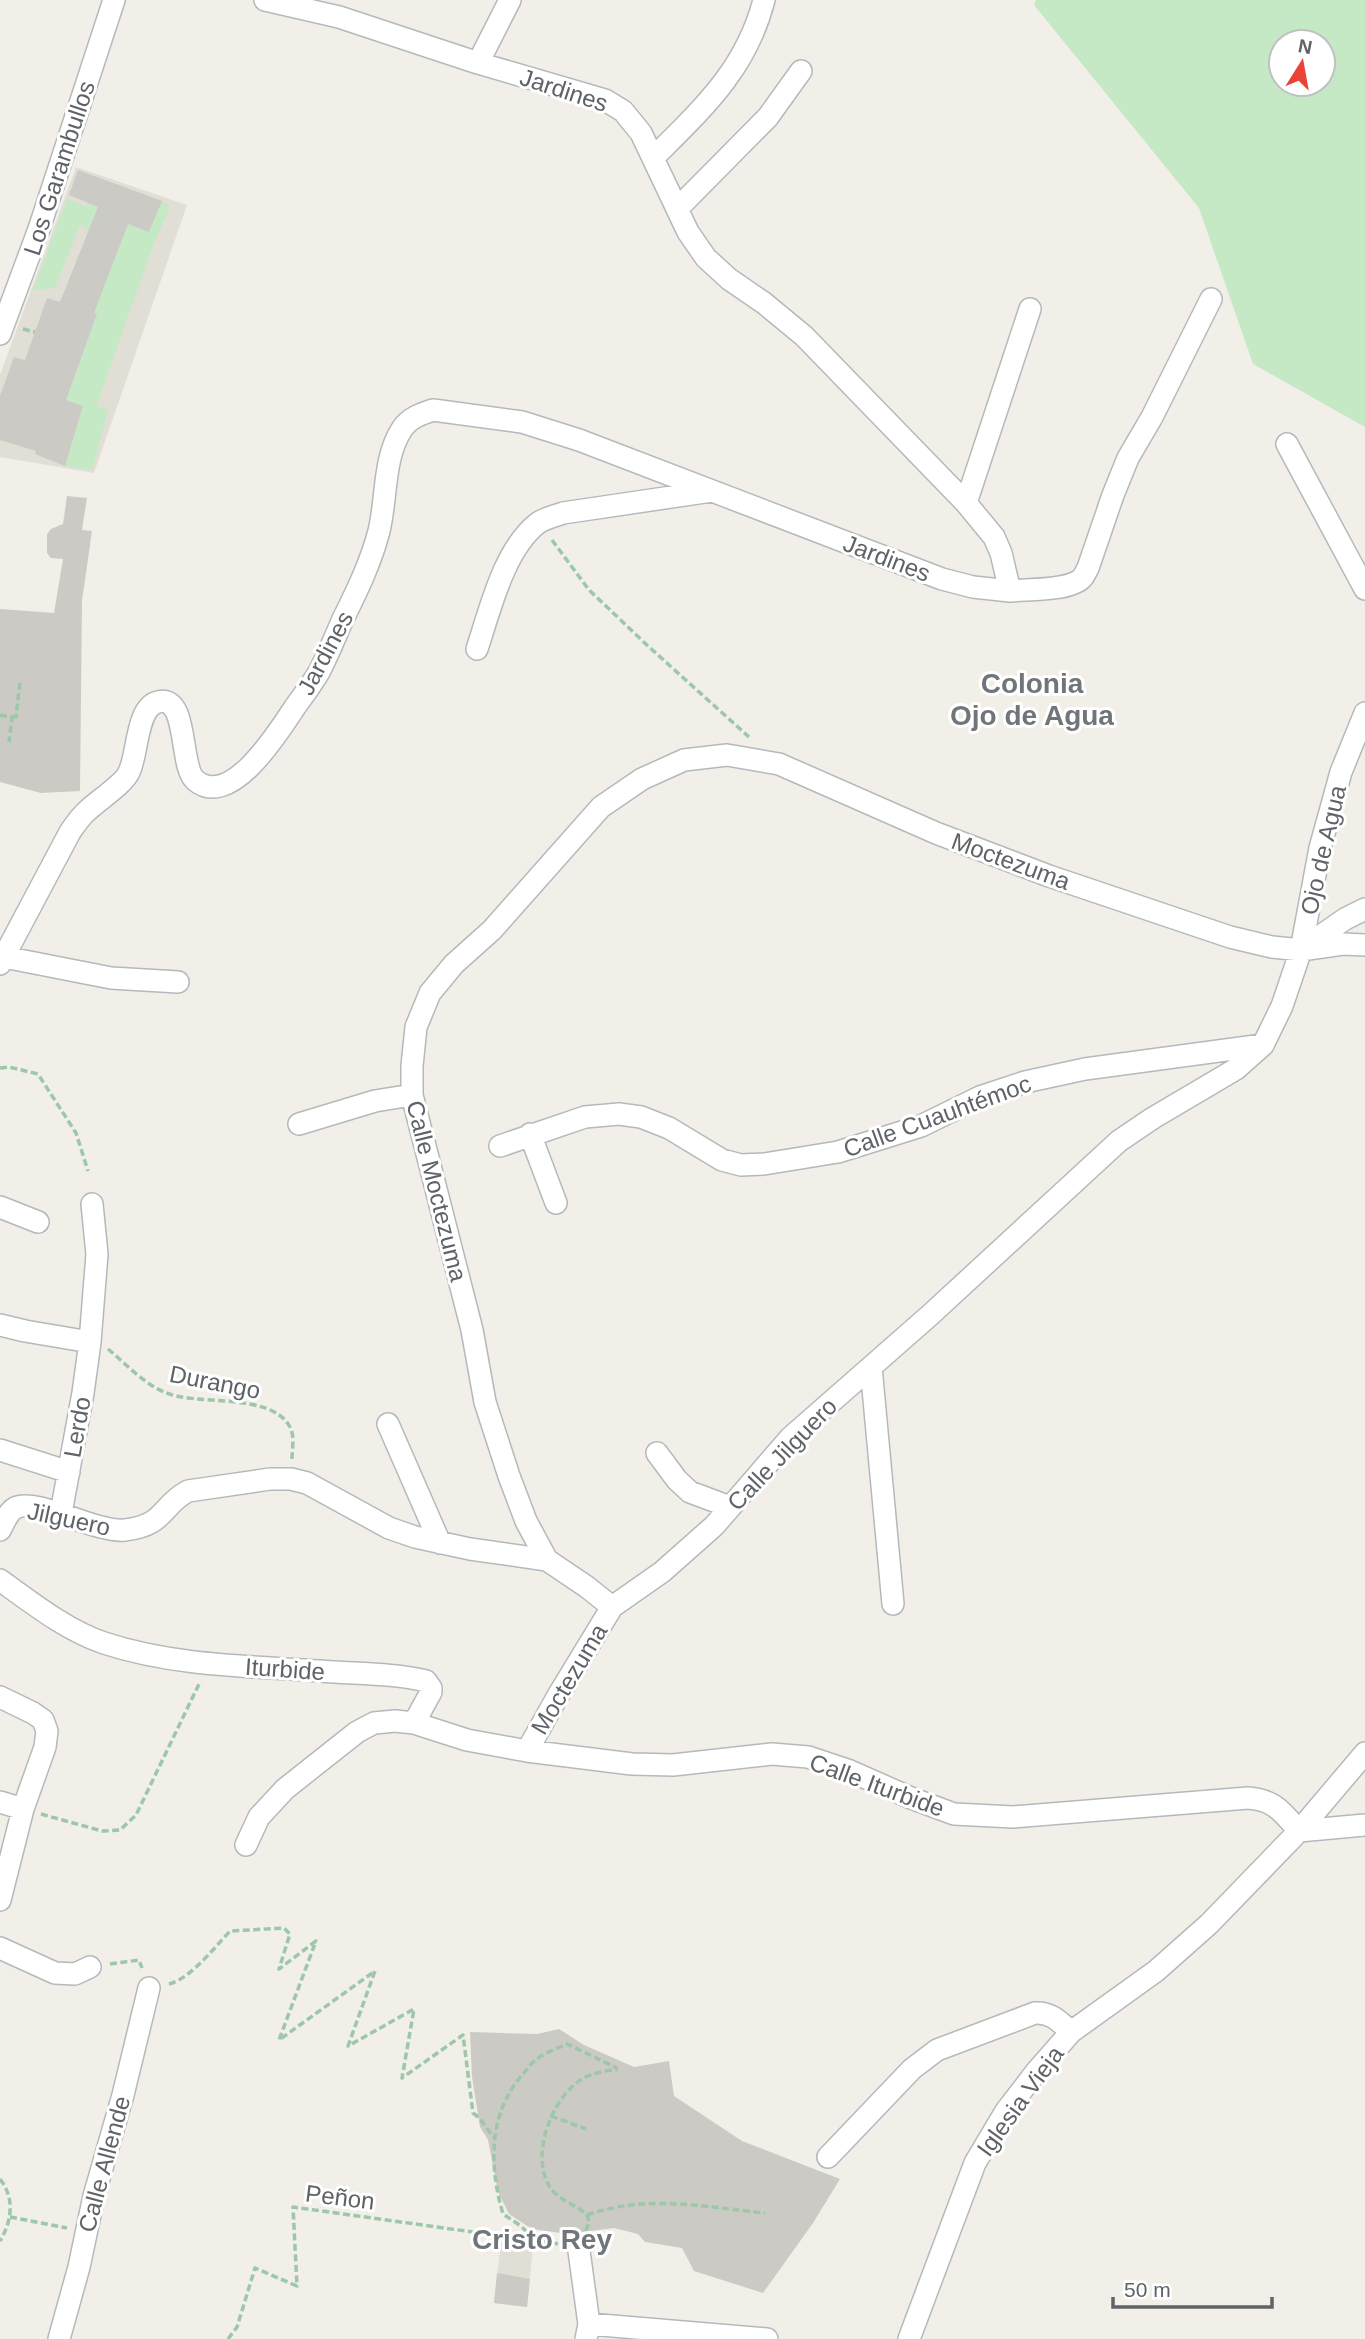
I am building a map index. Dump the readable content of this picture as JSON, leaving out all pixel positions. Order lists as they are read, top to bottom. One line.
{"streets":{"street":["Jardines","Los Garambullos","Ojo de Agua","Moctezuma","Calle Cuauhtémoc","Calle Moctezuma","Lerdo","Calle Jilguero","Jilguero","Iturbide","Calle Iturbide","Iglesia Vieja","Calle Allende"],"path":["Durango","Peñon"]},"crossings":[["Ojo de Agua","Moctezuma"],["Ojo de Agua","Calle Jilguero"],["Moctezuma","Calle Moctezuma"],["Moctezuma","Calle Jilguero"],["Moctezuma","Calle Iturbide"],["Calle Cuauhtémoc","Calle Jilguero"],["Durango","Lerdo"],["Durango","Jilguero"],["Lerdo","Jilguero"],["Calle Iturbide","Iglesia Vieja"]],"districts":["Colonia Ojo de Agua","Cristo Rey"],"scale_bar":"50 m","north":"top"}
